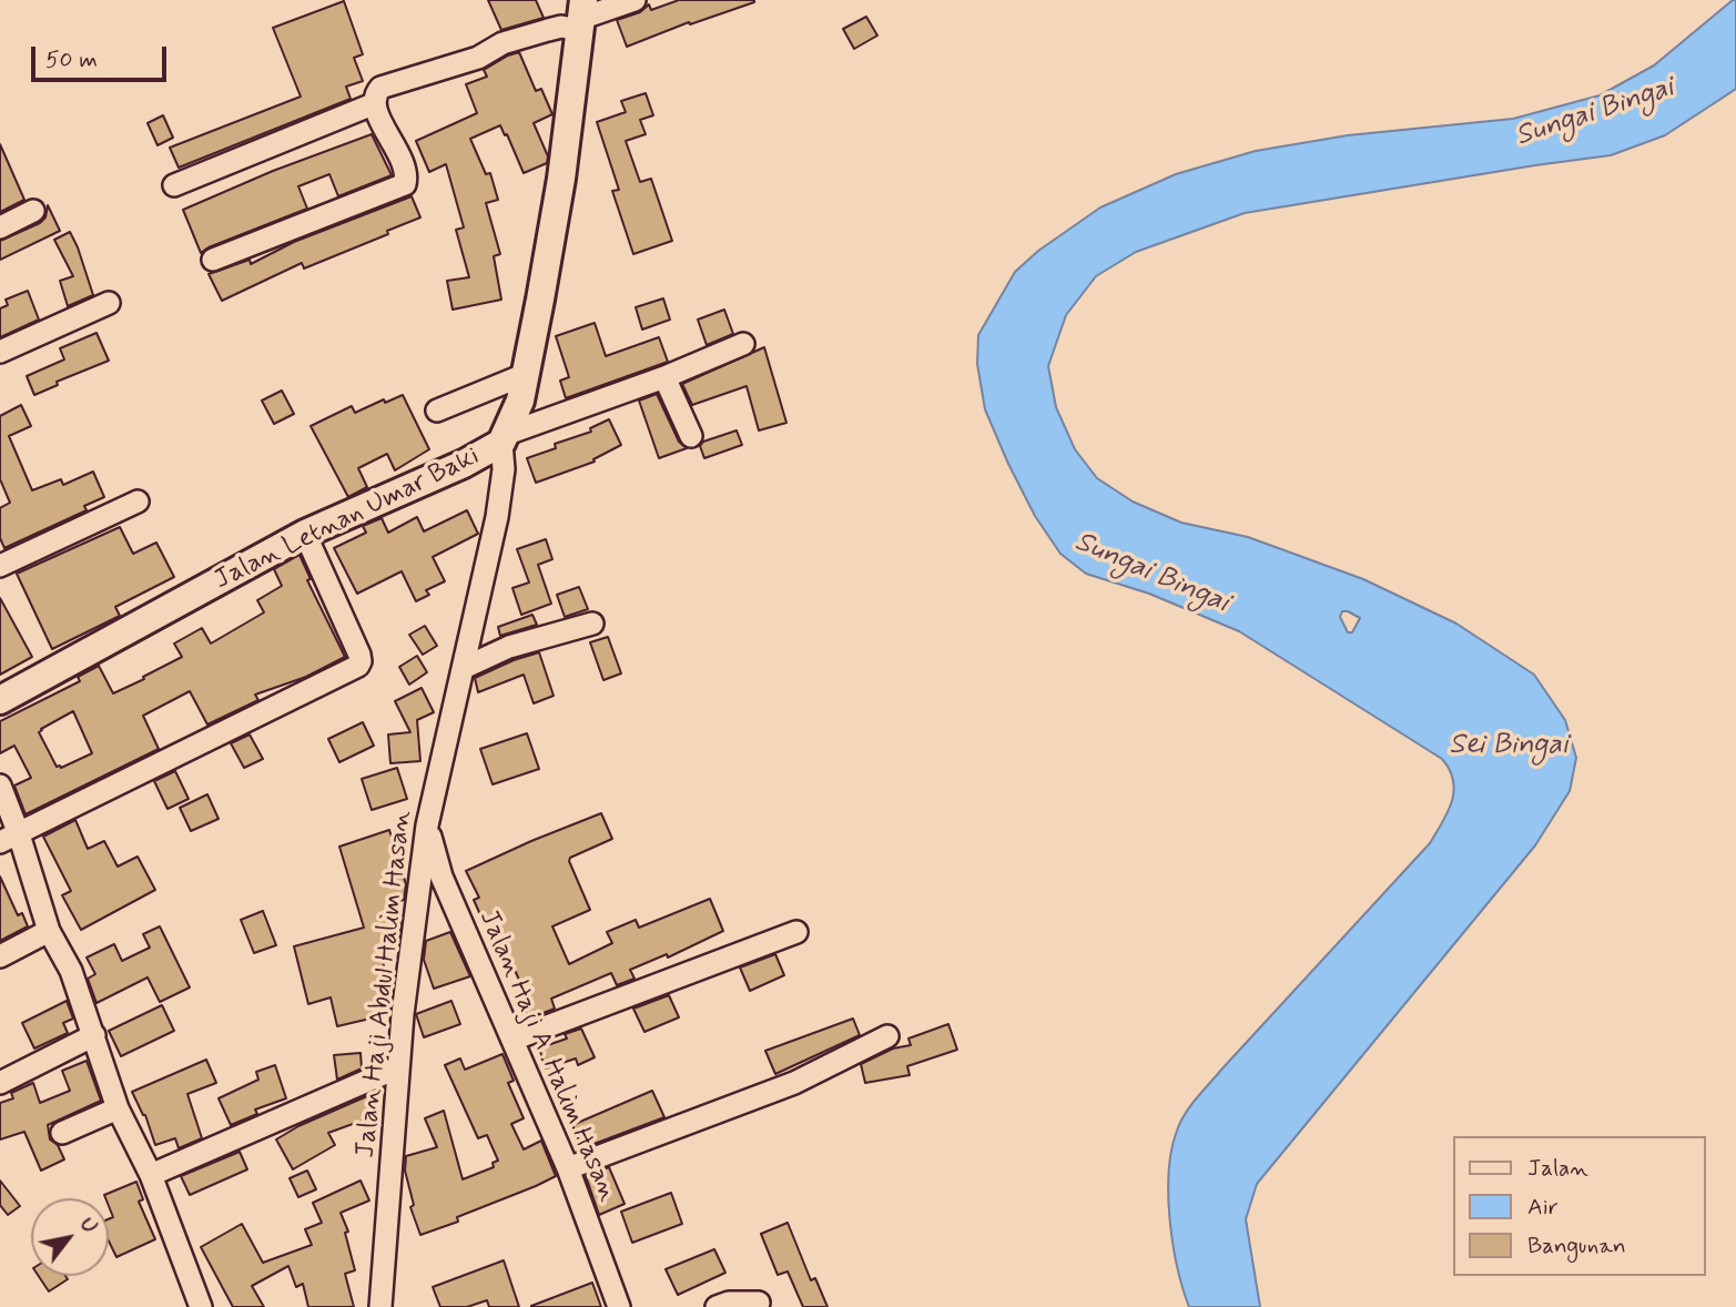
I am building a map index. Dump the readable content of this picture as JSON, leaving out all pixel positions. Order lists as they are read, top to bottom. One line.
{"streets":{"street":["Jalan Letnan Umar Baki","Jalan Haji Abdul Halim Hasan","Jalan Haji A. Halim Hasan"]},"crossings":[["Jalan Letnan Umar Baki","Jalan Haji Abdul Halim Hasan"],["Jalan Haji Abdul Halim Hasan","Jalan Haji A. Halim Hasan"]],"water":["Sungai Bingai","Sei Bingai"],"legend":["Jalan","Air","Bangunan"],"scale_bar":"50 m","north":"top right"}
